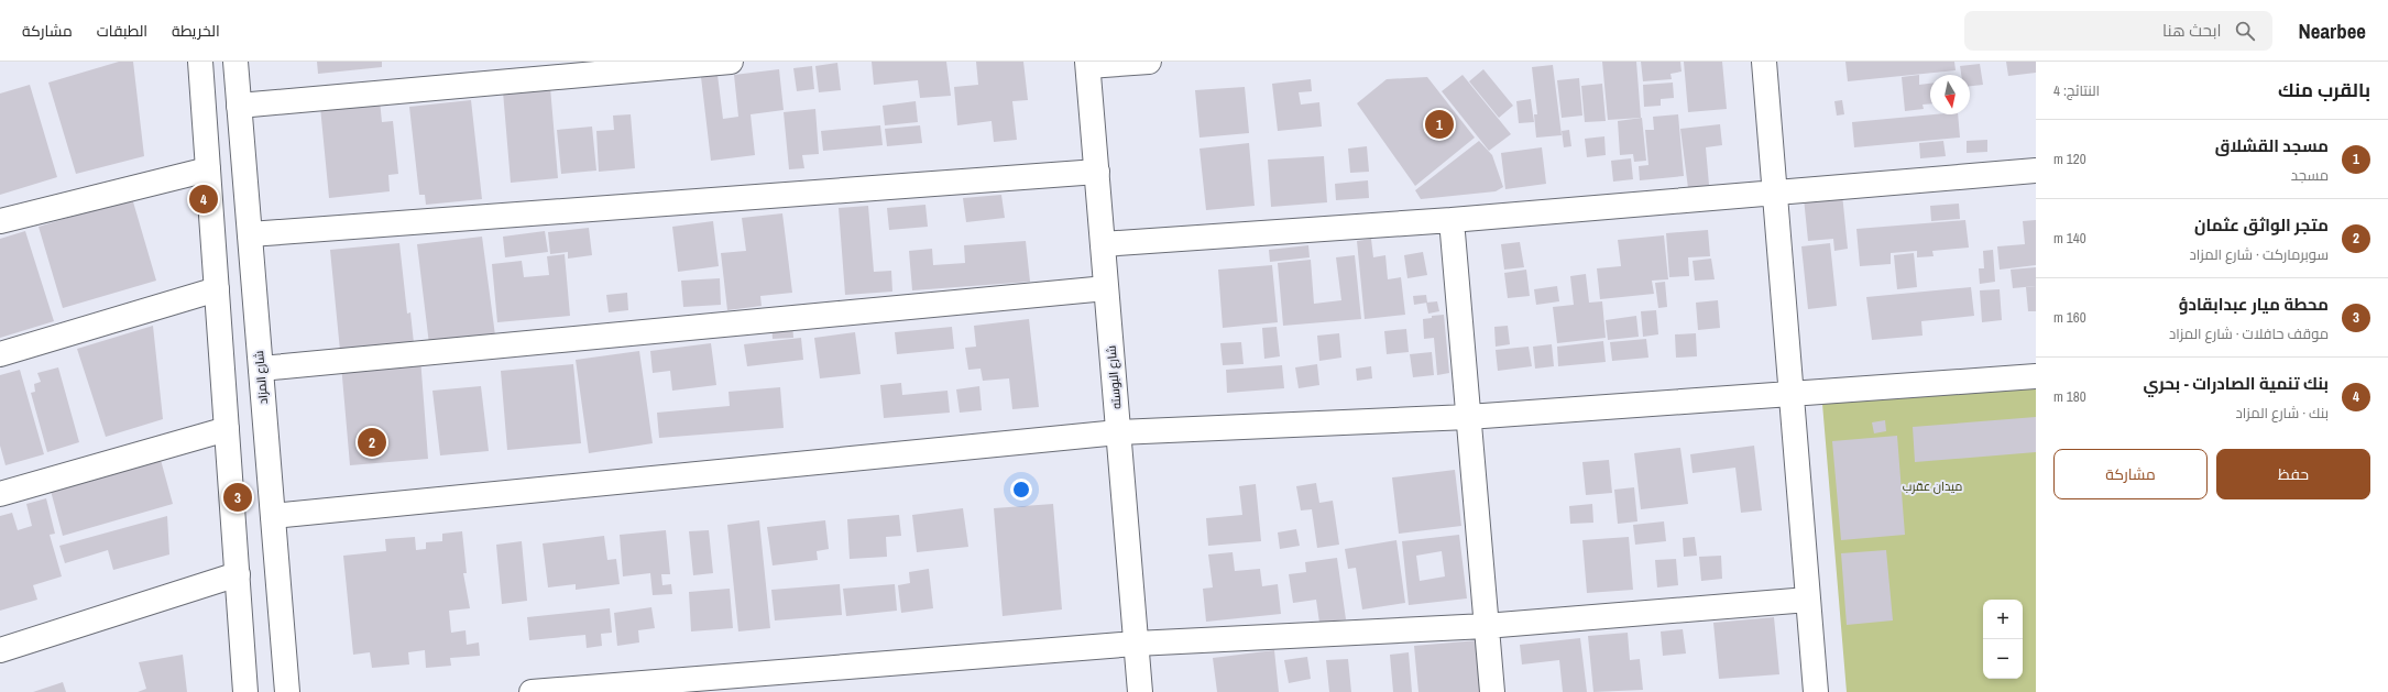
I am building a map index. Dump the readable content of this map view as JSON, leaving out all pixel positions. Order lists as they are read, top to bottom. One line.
{"streets":{"street":["شارع المزاد","شارع البوسته"]},"parks":["ميدان عقرب"],"north":"bottom","page":{"header":"Nearbee","search":"ابحث هنا","nav":["الخريطة","الطبقات","مشاركة"],"heading":["بالقرب منك","النتائج: 4"],"pins":["1","4","2","3"],"list":[{"mark":"1","name":"مسجد القشلاق","note":"مسجد","value":"120 m"},{"mark":"2","name":"متجر الواثق عثمان","note":"سوبرماركت · شارع المزاد","value":"140 m"},{"mark":"3","name":"محطة ميار عبدابقادؤ","note":"موقف حافلات · شارع المزاد","value":"160 m"},{"mark":"4","name":"بنك تنمية الصادرات - بحري","note":"بنك · شارع المزاد","value":"180 m"}],"buttons":["حفظ","مشاركة"],"map_buttons":["+","−"]}}
